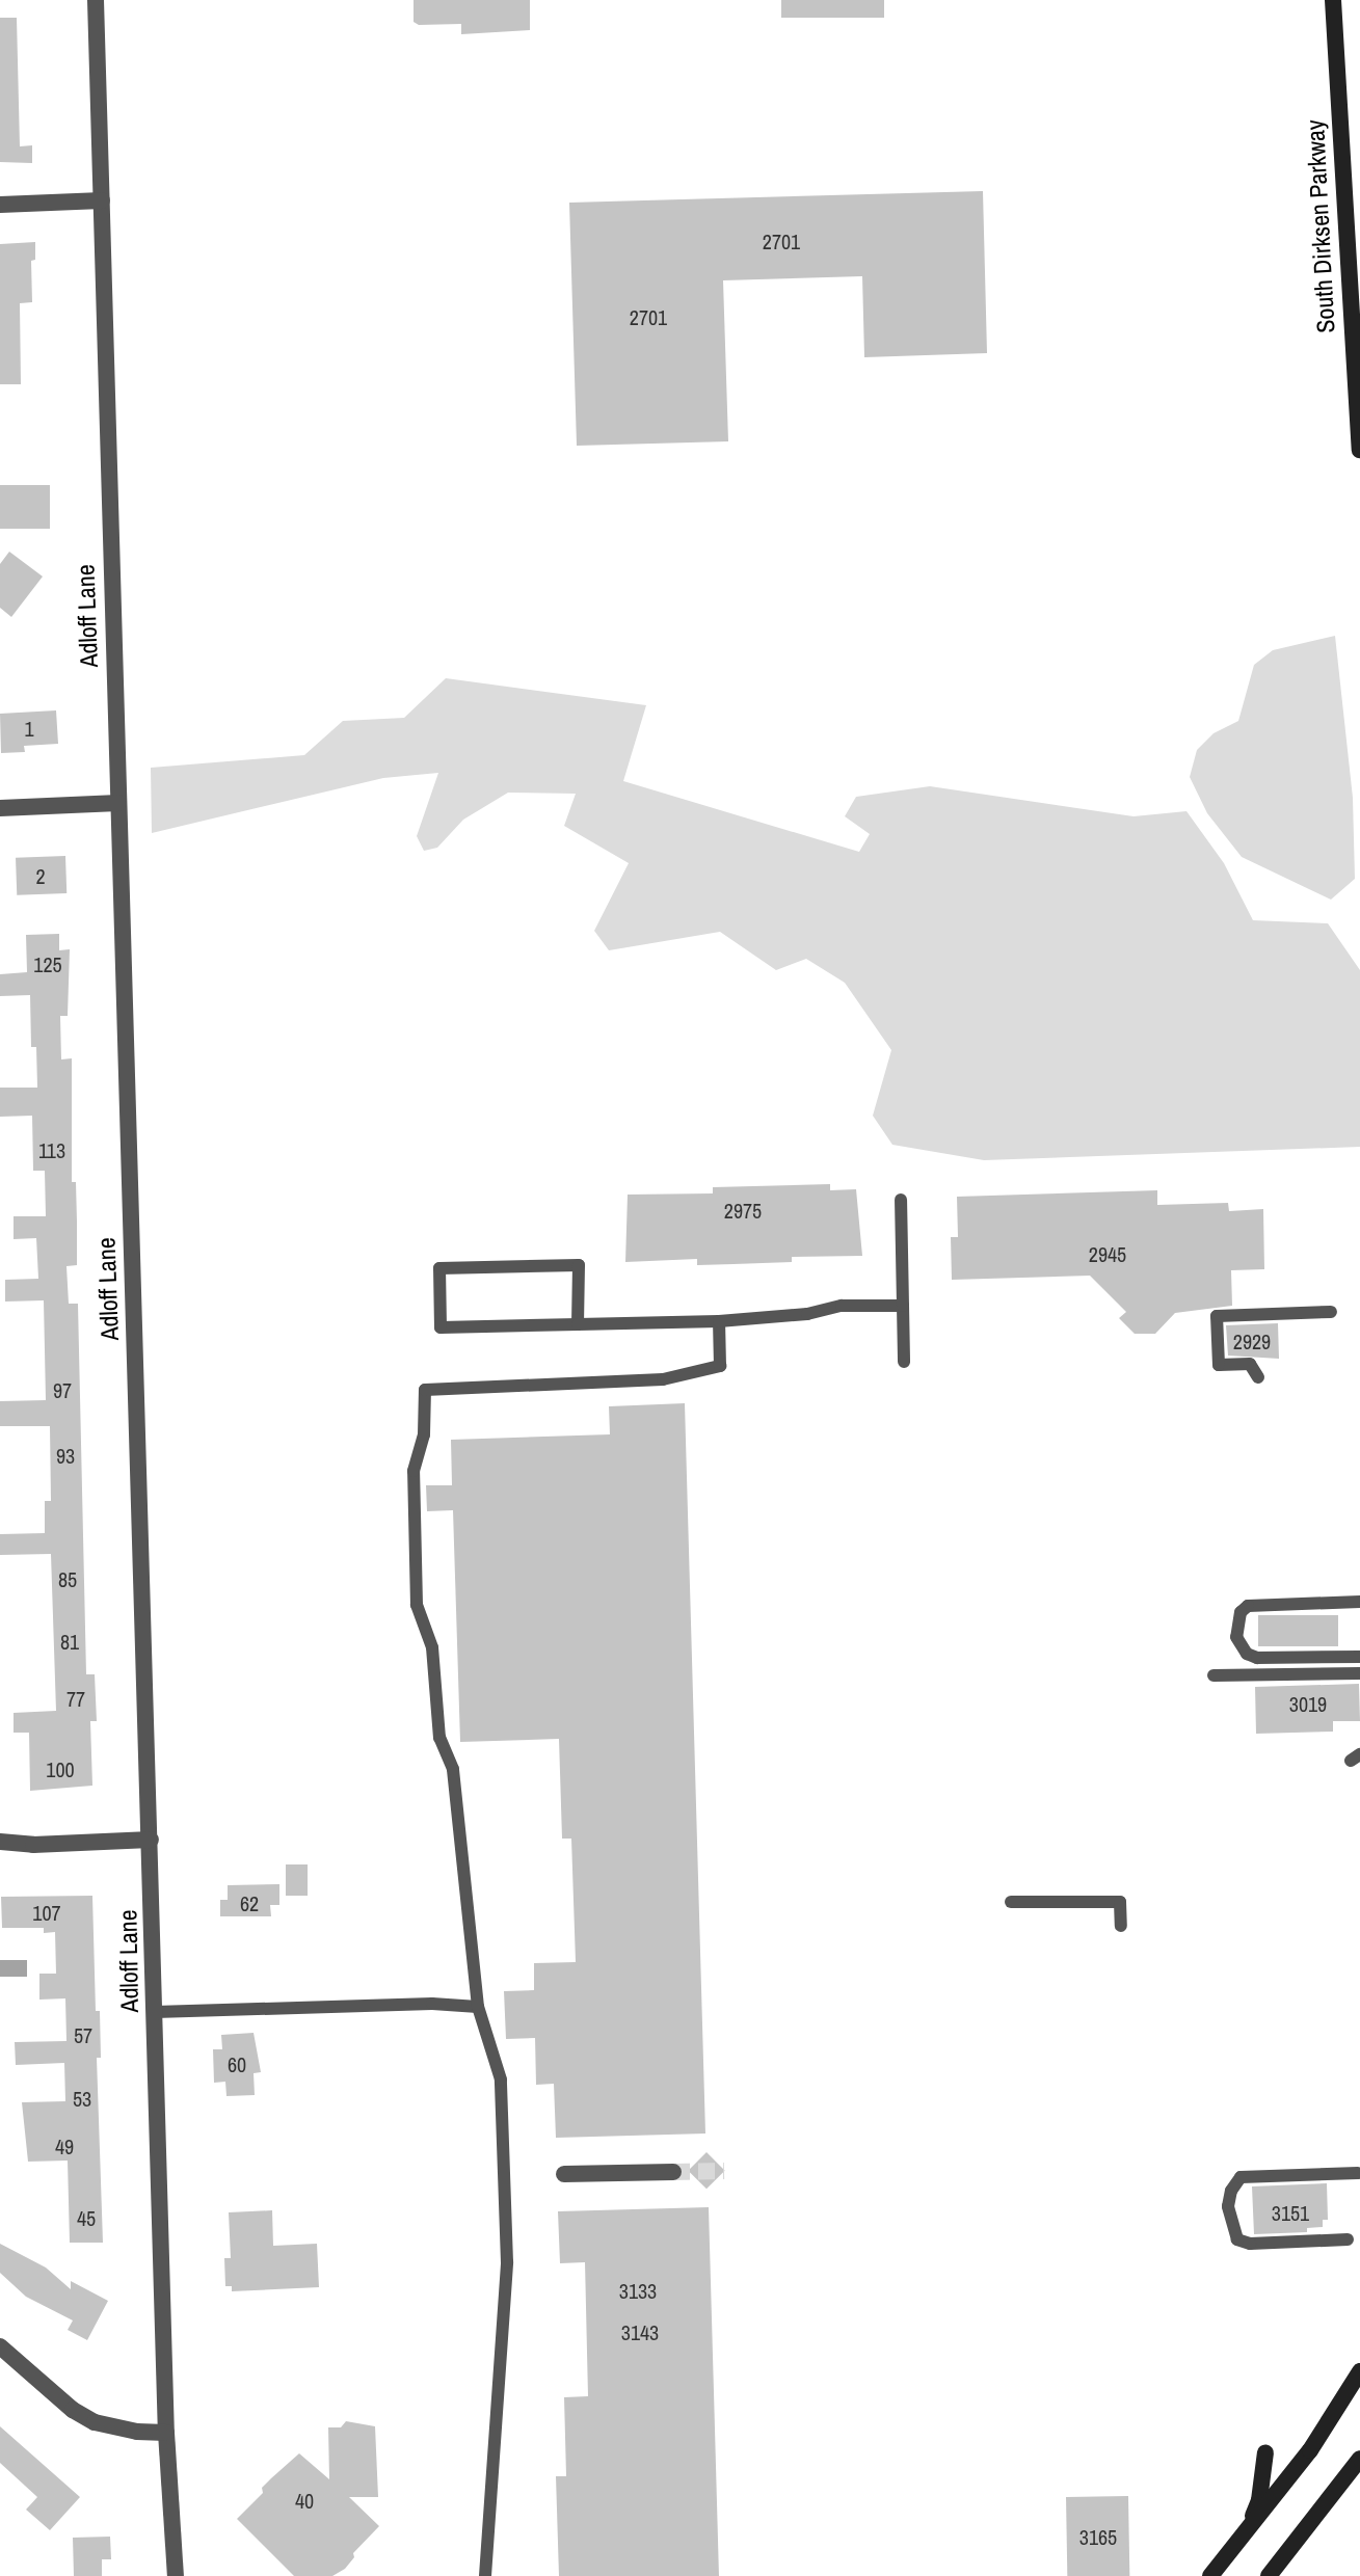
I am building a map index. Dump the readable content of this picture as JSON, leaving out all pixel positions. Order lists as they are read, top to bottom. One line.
{"streets":{"main road":["South Dirksen Parkway"],"street":["Adloff Lane"]},"house_numbers":["2701","2701","1","2","125","113","2975","2945","2929","97","93","85","81","77","3019","100","62","107","57","60","53","49","3151","45","3133","3143","40","3165"]}
